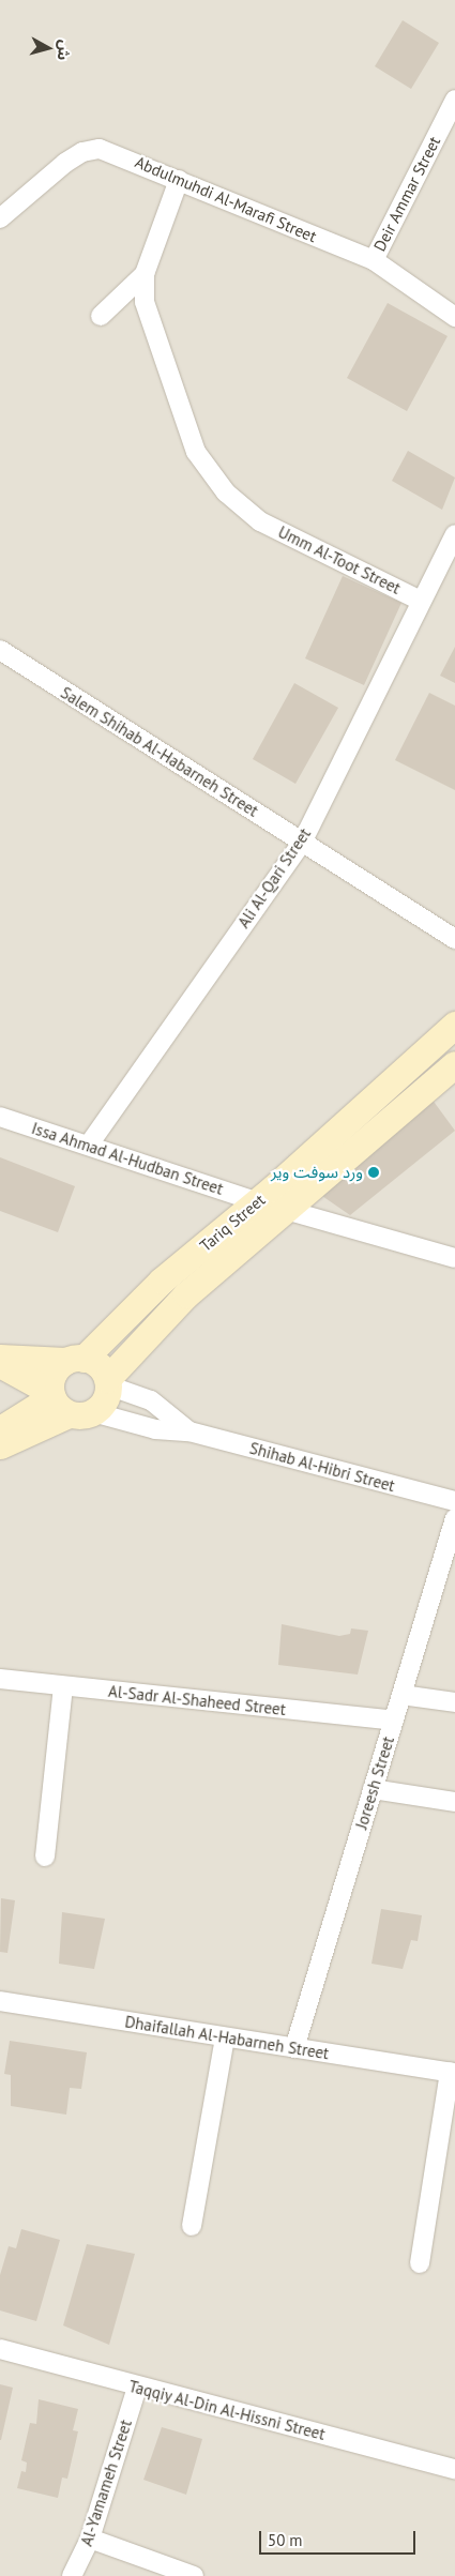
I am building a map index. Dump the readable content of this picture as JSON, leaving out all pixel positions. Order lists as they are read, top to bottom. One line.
{"streets":{"street":["Deir Ammar Street","Abdulmuhdi Al-Marafi Street","Umm Al-Toot Street","Salem Shihab Al-Habarneh Street","Ali Al-Qari Street","Issa Ahmad Al-Hudban Street","Tariq Street","Shihab Al-Hibri Street","Al-Sadr Al-Shaheed Street","Joreesh Street","Dhaifallah Al-Habarneh Street","Taqqiy Al-Din Al-Hissni Street","Al-Yamameh Street"]},"crossings":[["Deir Ammar Street","Abdulmuhdi Al-Marafi Street"],["Umm Al-Toot Street","Ali Al-Qari Street"],["Salem Shihab Al-Habarneh Street","Ali Al-Qari Street"],["Ali Al-Qari Street","Issa Ahmad Al-Hudban Street"],["Issa Ahmad Al-Hudban Street","Tariq Street"],["Tariq Street","Shihab Al-Hibri Street"],["Al-Sadr Al-Shaheed Street","Joreesh Street"],["Joreesh Street","Dhaifallah Al-Habarneh Street"],["Taqqiy Al-Din Al-Hissni Street","Al-Yamameh Street"]],"places":["ورد سوفت وير"],"scale_bar":"50 m","north":"right"}
